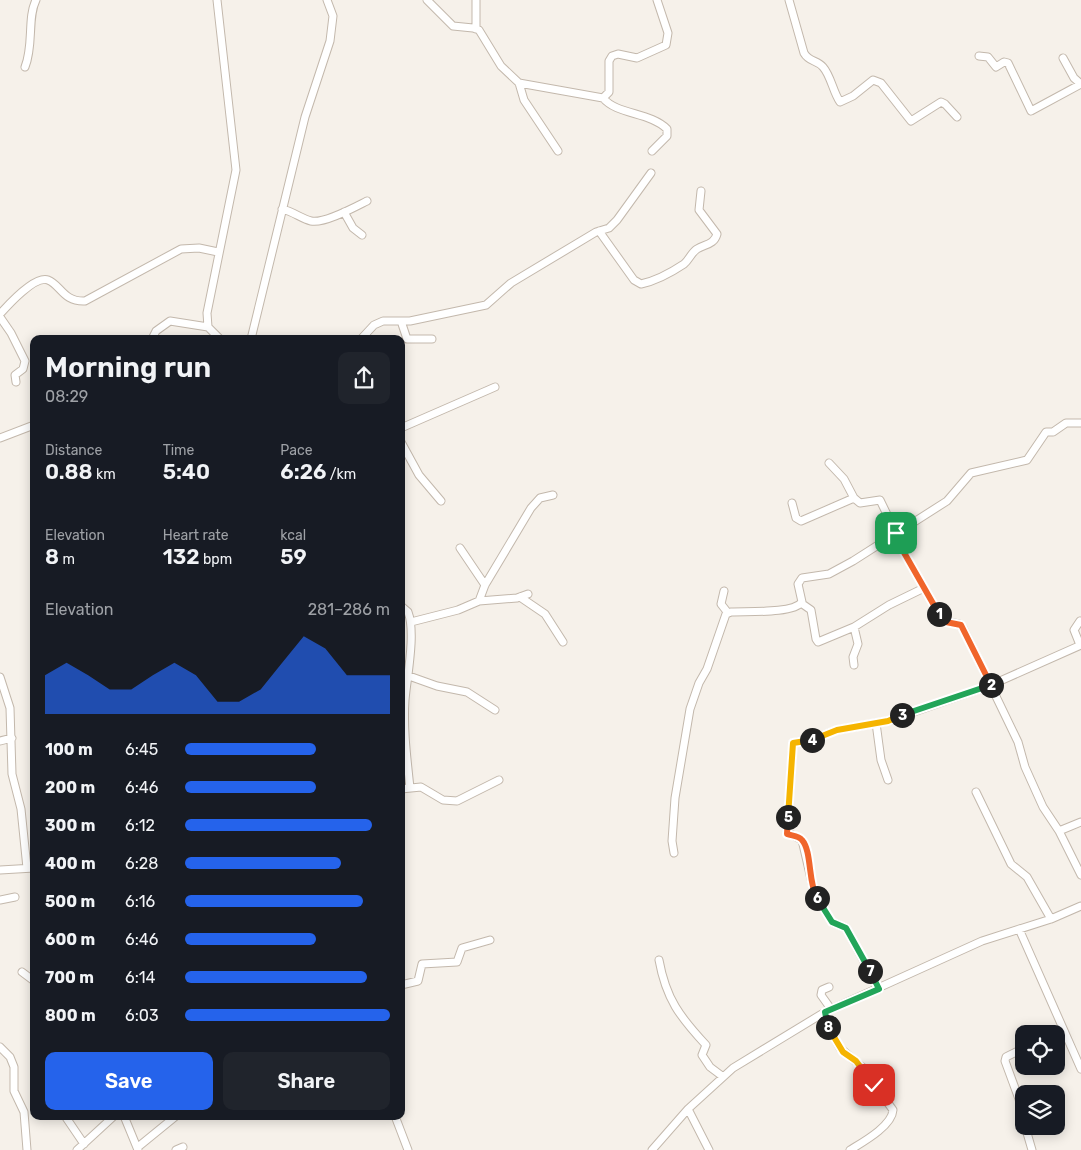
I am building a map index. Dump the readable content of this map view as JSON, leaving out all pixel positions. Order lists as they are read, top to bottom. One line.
{"page":{"heading":["Morning run","08:29"],"stats":[["Distance","0.88 km"],["Time","5:40"],["Pace","6:26 /km"],["Elevation","8 m"],["Heart rate","132 bpm"],["kcal","59"]],"chart":["Elevation","281–286 m"],"pins":["1","2","3","4","5","6","7","8"],"list":[{"name":"100 m","note":"6:45"},{"name":"200 m","note":"6:46"},{"name":"300 m","note":"6:12"},{"name":"400 m","note":"6:28"},{"name":"500 m","note":"6:16"},{"name":"600 m","note":"6:46"},{"name":"700 m","note":"6:14"},{"name":"800 m","note":"6:03"}],"buttons":["Save","Share"]}}
